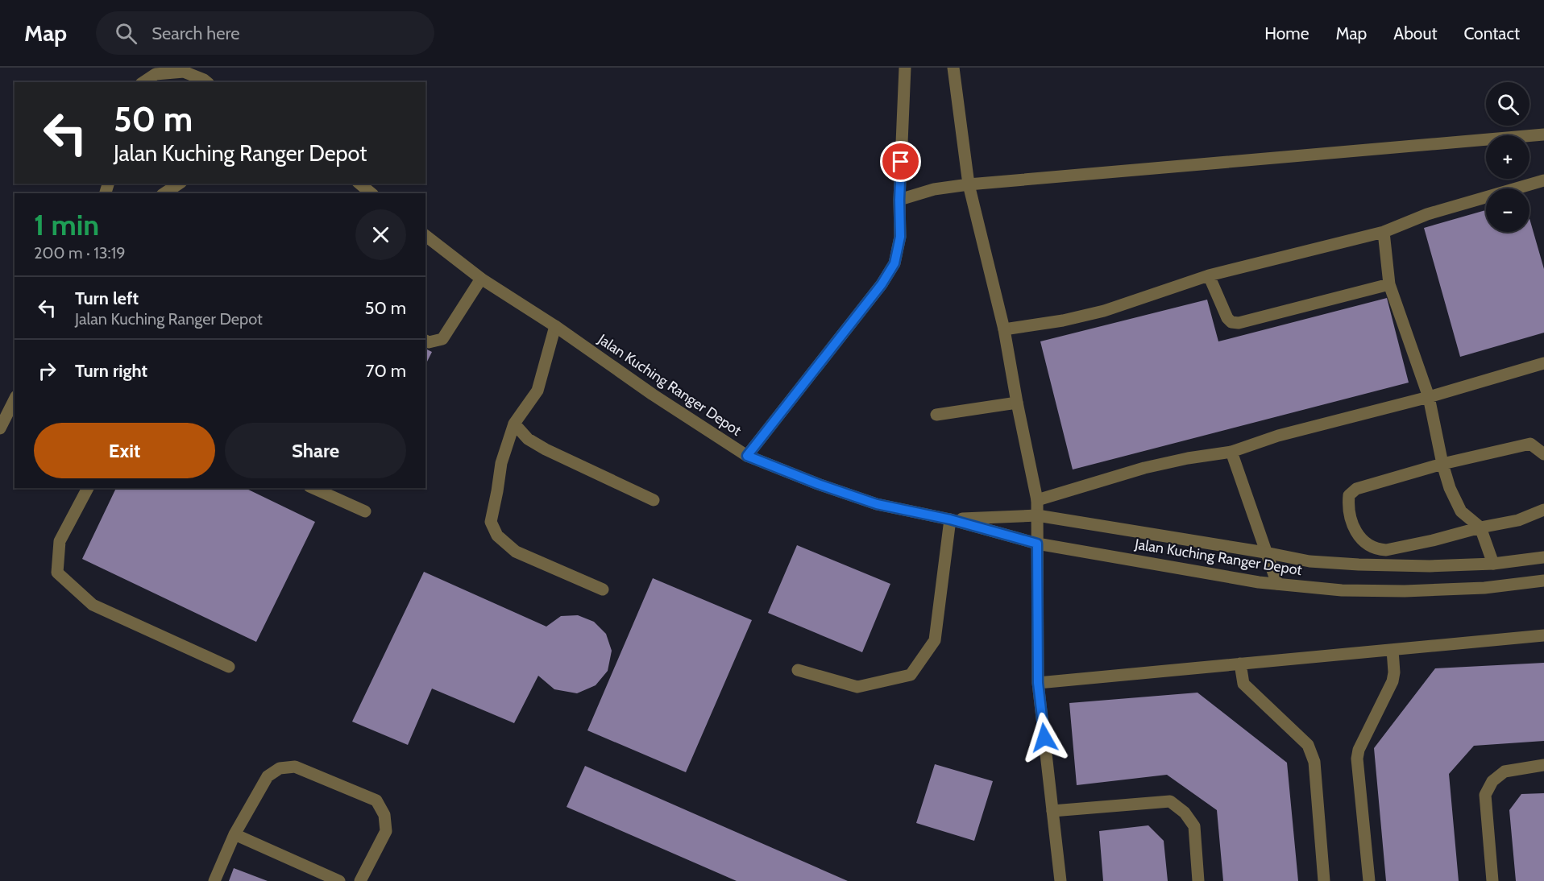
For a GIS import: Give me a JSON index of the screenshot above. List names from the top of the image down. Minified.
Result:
{"streets":{"street":["Jalan Kuching Ranger Depot"]},"page":{"header":"Map","search":"Search here","nav":["Home","Map","About","Contact"],"map_buttons":["+","−"],"turn":["50 m","Jalan Kuching Ranger Depot"],"heading":["1 min","200 m · 13:19"],"list":[{"name":"Turn left","note":"Jalan Kuching Ranger Depot","value":"50 m"},{"name":"Turn right","value":"70 m"}],"buttons":["Exit","Share"]}}
